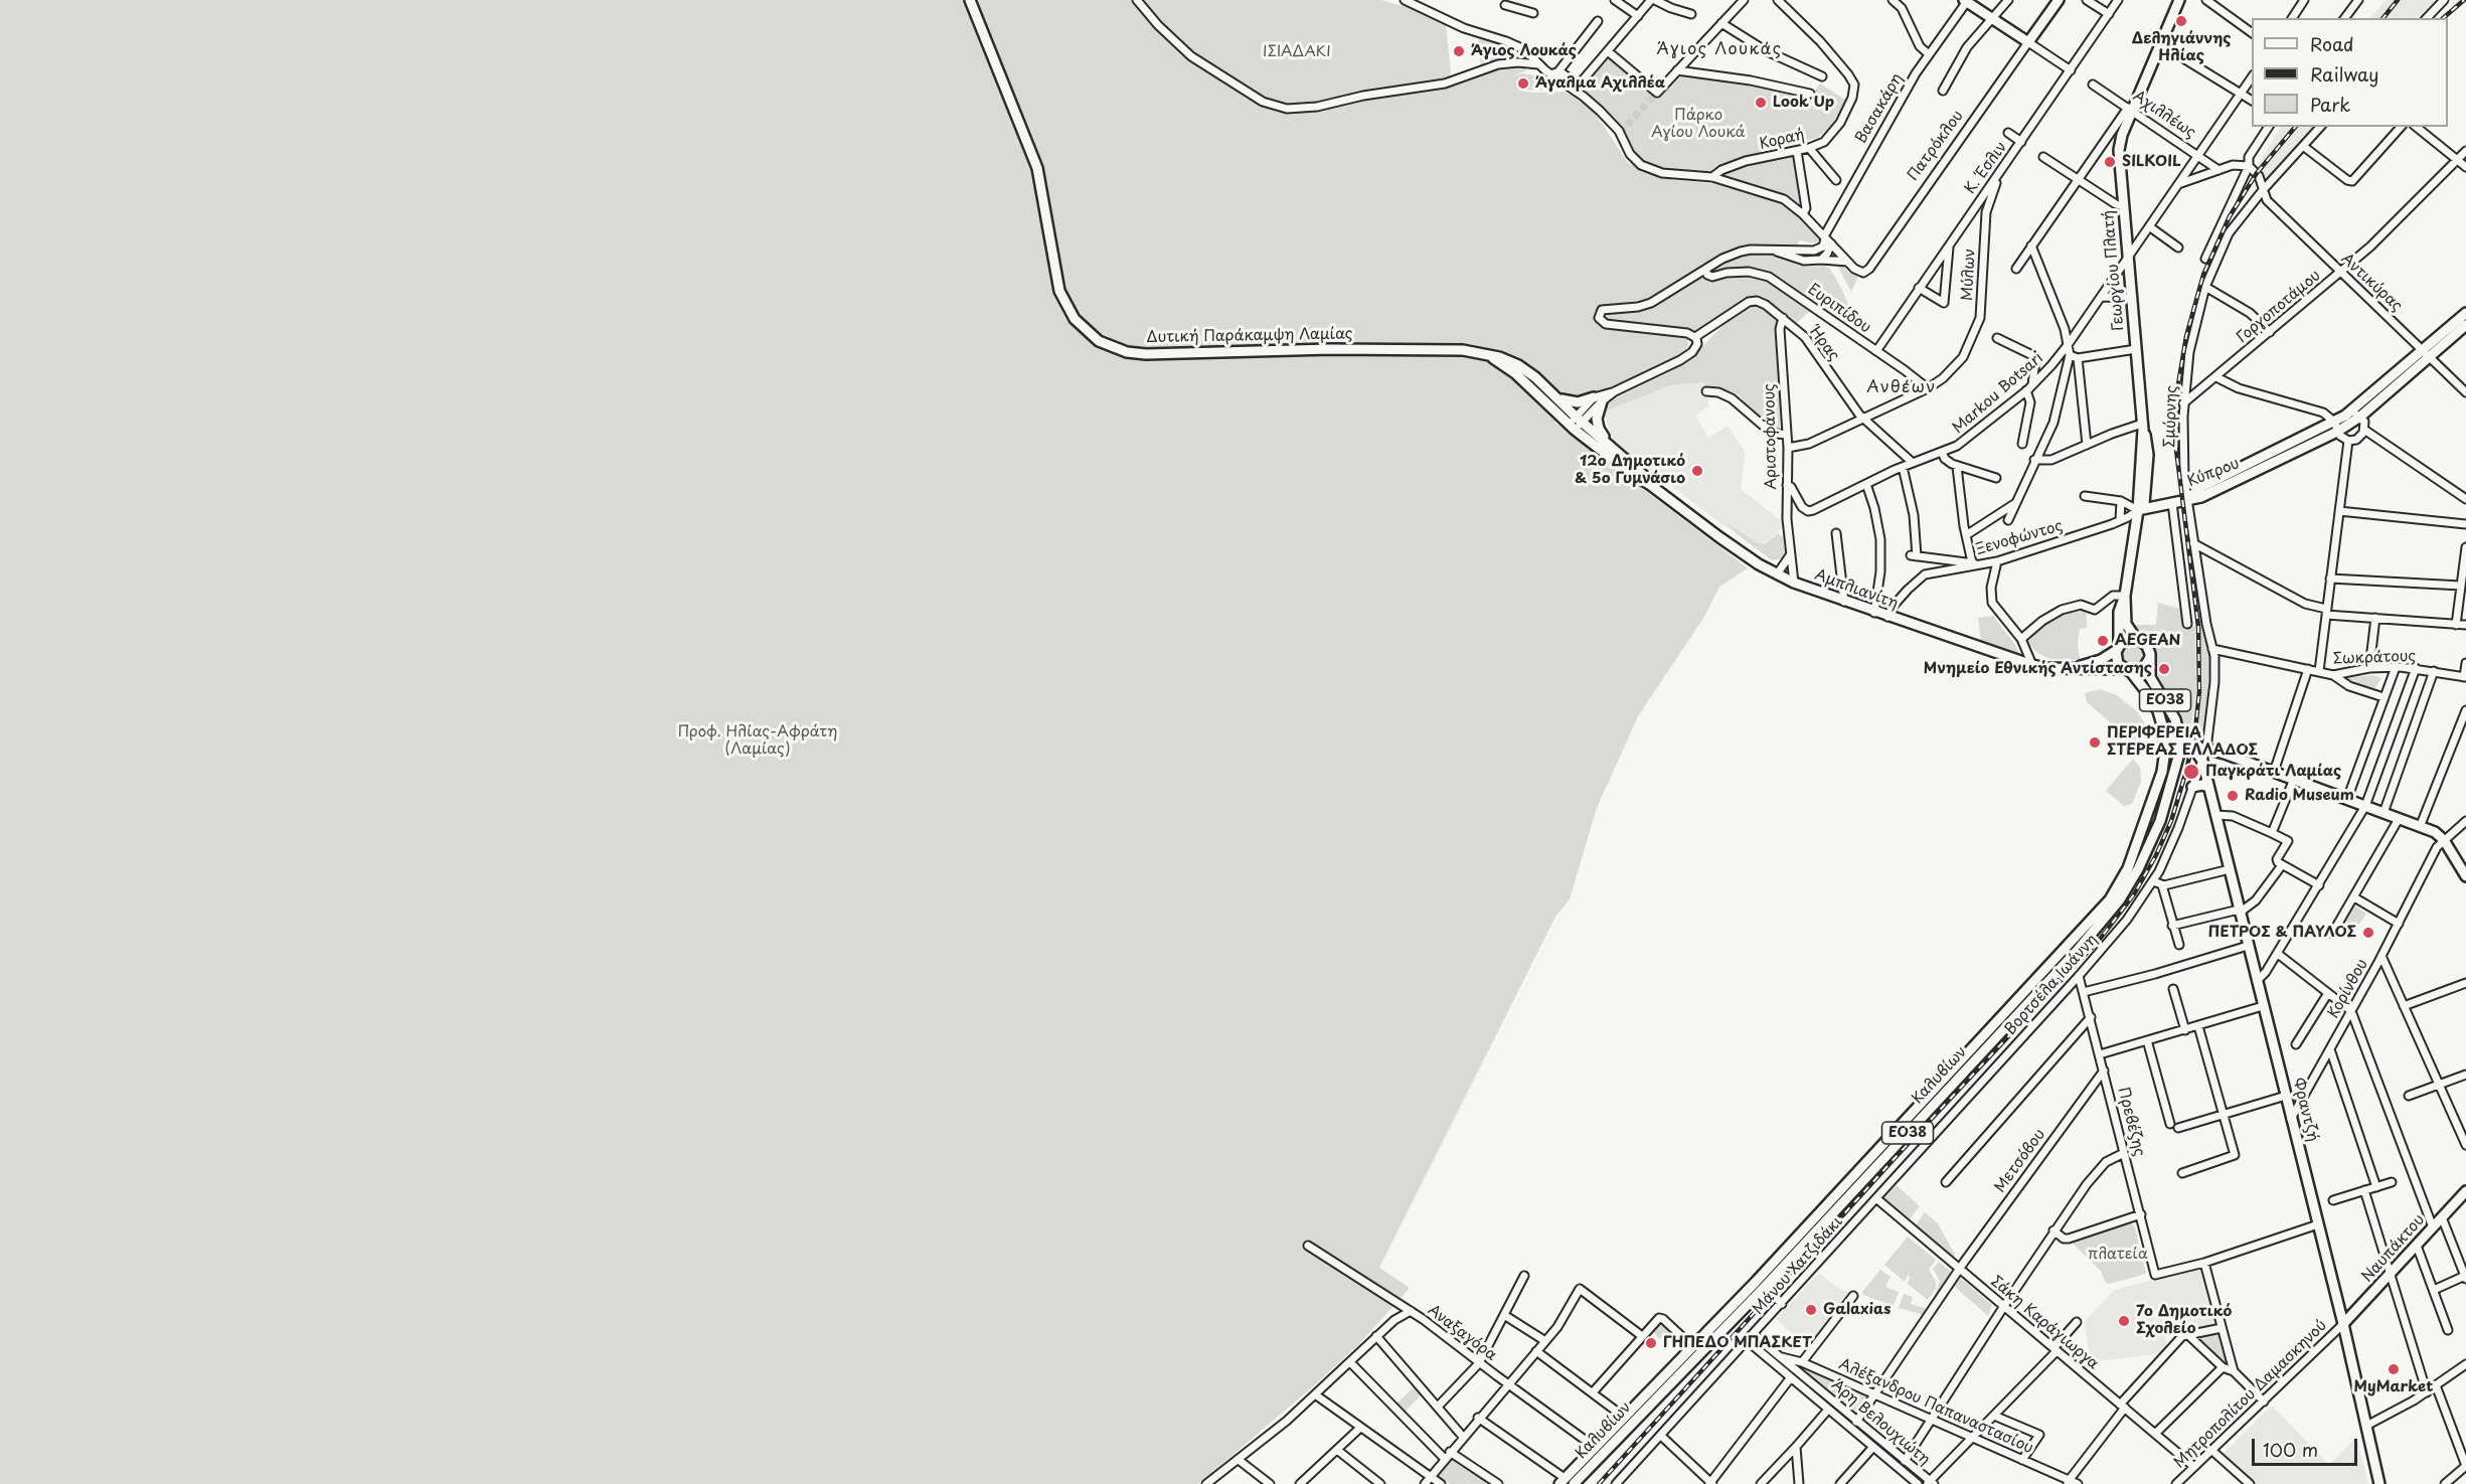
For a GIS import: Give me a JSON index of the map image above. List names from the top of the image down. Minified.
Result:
{"streets":{"main road":["Πατρόκλου","Γεωργίου Πλατή","Δυτική Παράκαμψη Λαμίας","Κύπρου","Αμπλιανίτη","ΕΟ38","Καλυβίων","Φραντζή","Ναυπάκτου"],"street":["Βασακάρη","Αχιλλέως","Κοραή","K. Έσλιν","Μύλων","Αντικύρας","Γοργοποτάμου","Ευριπίδου","Ήρας","Markou Botsari","Σμύρνης","Αριστοφάνους","Ξενοφώντος","Σωκράτους","Βορτσέλα Ιωάννη","Κορίνθου","Πρεβέζης","Μετσόβου","Μάνου Χατζιδάκι","Σάκη Καράγιωργα","Αναξαγόρα","Μητροπολίτου Δαμασκηνού","Αλέξανδρου Παπαναστασίου","Άρη Βελουχιώτη"]},"crossings":[["Αχιλλέως","Γεωργίου Πλατή"],["Αχιλλέως","Markou Botsari"],["Αχιλλέως","ΕΟ38"],["K. Έσλιν","Μύλων"],["K. Έσλιν","Ευριπίδου"],["Γεωργίου Πλατή","Markou Botsari"],["Γεωργίου Πλατή","Κύπρου"],["Γεωργίου Πλατή","Ξενοφώντος"],["Γεωργίου Πλατή","Αμπλιανίτη"],["Γεωργίου Πλατή","ΕΟ38"],["Γεωργίου Πλατή","Καλυβίων"],["Μύλων","Ευριπίδου"],["Μύλων","Ήρας"],["Μύλων","Αριστοφάνους"],["Αντικύρας","Γοργοποτάμου"],["Αντικύρας","Σμύρνης"],["Αντικύρας","Κύπρου"],["Γοργοποτάμου","Σμύρνης"],["Δυτική Παράκαμψη Λαμίας","Αμπλιανίτη"],["Ήρας","Markou Botsari"],["Ήρας","Αριστοφάνους"],["Markou Botsari","Αριστοφάνους"],["Σμύρνης","Κύπρου"],["Σμύρνης","Σωκράτους"],["Σμύρνης","Βορτσέλα Ιωάννη"],["Σμύρνης","Φραντζή"],["Αριστοφάνους","Αμπλιανίτη"],["Κύπρου","Ξενοφώντος"],["Ξενοφώντος","Αμπλιανίτη"],["Αμπλιανίτη","ΕΟ38"],["Αμπλιανίτη","Καλυβίων"],["ΕΟ38","Καλυβίων"],["Βορτσέλα Ιωάννη","Φραντζή"],["Βορτσέλα Ιωάννη","Πρεβέζης"],["Βορτσέλα Ιωάννη","Μάνου Χατζιδάκι"],["Βορτσέλα Ιωάννη","Σάκη Καράγιωργα"],["Κορίνθου","Φραντζή"],["Καλυβίων","Αναξαγόρα"],["Φραντζή","Ναυπάκτου"],["Φραντζή","Μητροπολίτου Δαμασκηνού"],["Πρεβέζης","Μετσόβου"],["Μετσόβου","Σάκη Καράγιωργα"],["Μετσόβου","Αλέξανδρου Παπαναστασίου"],["Μετσόβου","Άρη Βελουχιώτη"],["Ναυπάκτου","Μητροπολίτου Δαμασκηνού"],["Μάνου Χατζιδάκι","Σάκη Καράγιωργα"],["Μάνου Χατζιδάκι","Άρη Βελουχιώτη"],["Σάκη Καράγιωργα","Μητροπολίτου Δαμασκηνού"],["Αλέξανδρου Παπαναστασίου","Άρη Βελουχιώτη"]],"districts":["Άγιος Λουκάς","Ανθέων"],"parks":["ΙΣΙΑΔΑΚΙ","Πάρκο Αγίου Λουκά","Προφ. Ηλίας-Αφράτη (Λαμίας)","πλατεία"],"places":["Δεληγιάννης Ηλίας","Άγιος Λουκάς","Άγαλμα Αχιλλέα","Look Up","SILKOIL","12ο Δημοτικό & 5ο Γυμνάσιο","AEGEAN","Μνημείο Εθνικής Αντίστασης","ΠΕΡΙΦΕΡΕΙΑ ΣΤΕΡΕΑΣ ΕΛΛΑΔΟΣ","Παγκράτι Λαμίας","Radio Museum","ΠΕΤΡΟΣ & ΠΑΥΛΟΣ","Galaxias","7ο Δημοτικό Σχολείο","ΓΗΠΕΔΟ ΜΠΑΣΚΕΤ","MyMarket"],"legend":["Road","Railway","Park"],"scale_bar":"100 m"}
